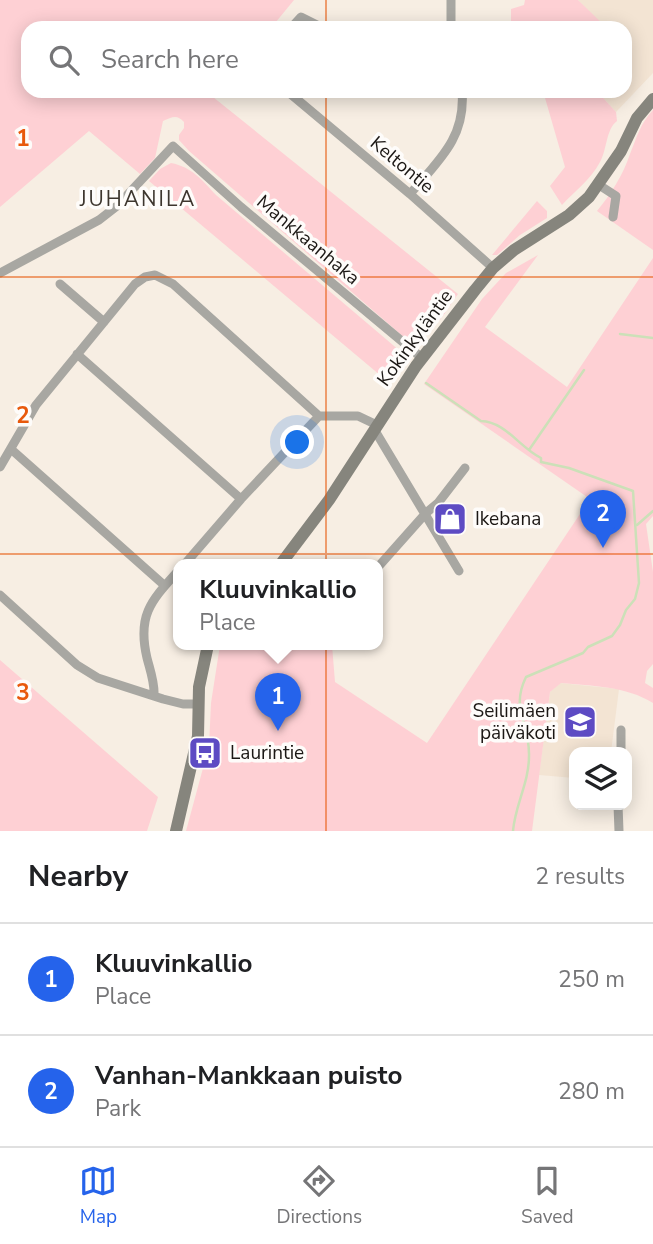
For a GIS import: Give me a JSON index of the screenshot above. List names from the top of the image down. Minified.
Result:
{"streets":{"main road":["Kokinkyläntie"],"street":["Keltontie","Mankkaanhaka"]},"crossings":[["Keltontie","Kokinkyläntie"],["Mankkaanhaka","Kokinkyläntie"]],"districts":["JUHANILA"],"places":{"shop":["Ikebana"],"school or university":["Seilimäen päiväkoti"],"bus stop":["Laurintie"]},"page":{"search":"Search here","pins":["2","1"],"popup":["Kluuvinkallio","Place"],"heading":["Nearby","2 results"],"list":[{"mark":"1","name":"Kluuvinkallio","note":"Place","value":"250 m"},{"mark":"2","name":"Vanhan-Mankkaan puisto","note":"Park","value":"280 m"}],"nav":["Map","Directions","Saved"]},"grid":{"rows":["1","2","3"]}}
